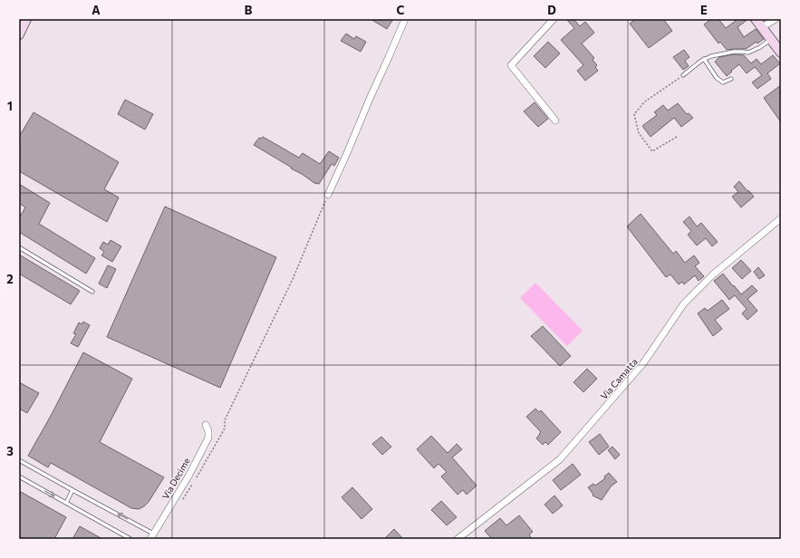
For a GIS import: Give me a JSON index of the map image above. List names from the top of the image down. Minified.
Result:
{"streets":{"street":["Via Camatta","Via Decime"]},"grid":{"columns":["A","B","C","D","E"],"rows":["1","2","3"]}}
